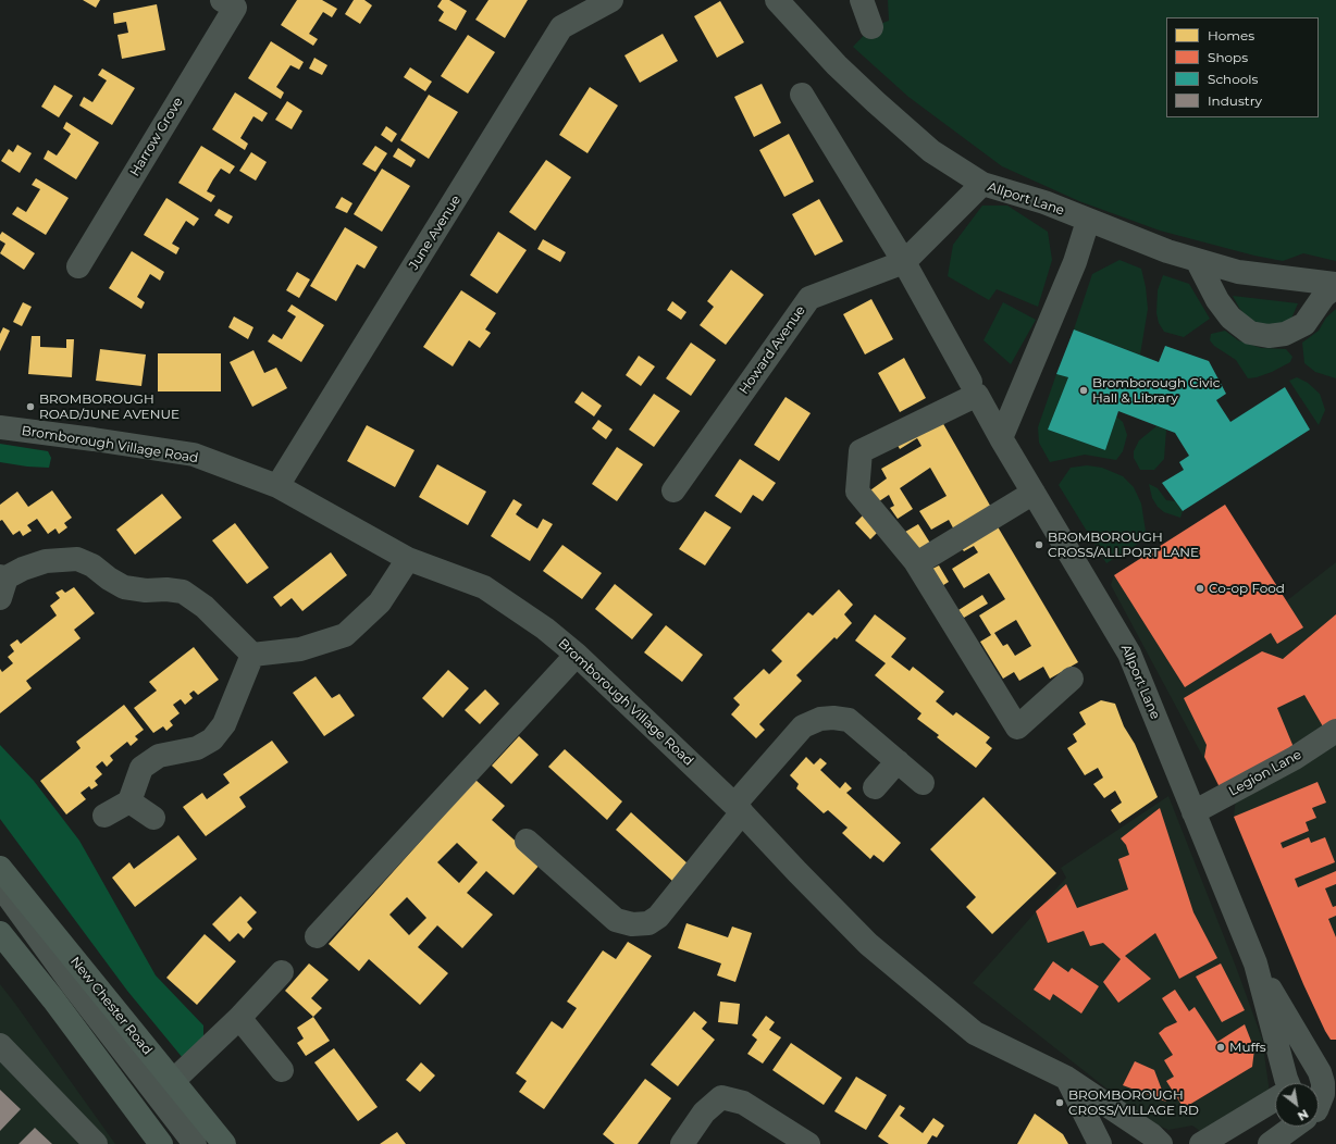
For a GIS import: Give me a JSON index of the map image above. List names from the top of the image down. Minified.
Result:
{"streets":{"highway":["New Chester Road"],"street":["Harrow Grove","Allport Lane","June Avenue","Howard Avenue","Bromborough Village Road","Legion Lane"]},"crossings":[["Allport Lane","Howard Avenue"],["Allport Lane","Legion Lane"],["June Avenue","Bromborough Village Road"]],"places":["Bromborough Civic Hall & Library","BROMBOROUGH ROAD/JUNE AVENUE","BROMBOROUGH CROSS/ALLPORT LANE","Co-op Food","Muffs","BROMBOROUGH CROSS/VILLAGE RD"],"legend":["Homes","Shops","Schools","Industry"],"north":"bottom right"}
